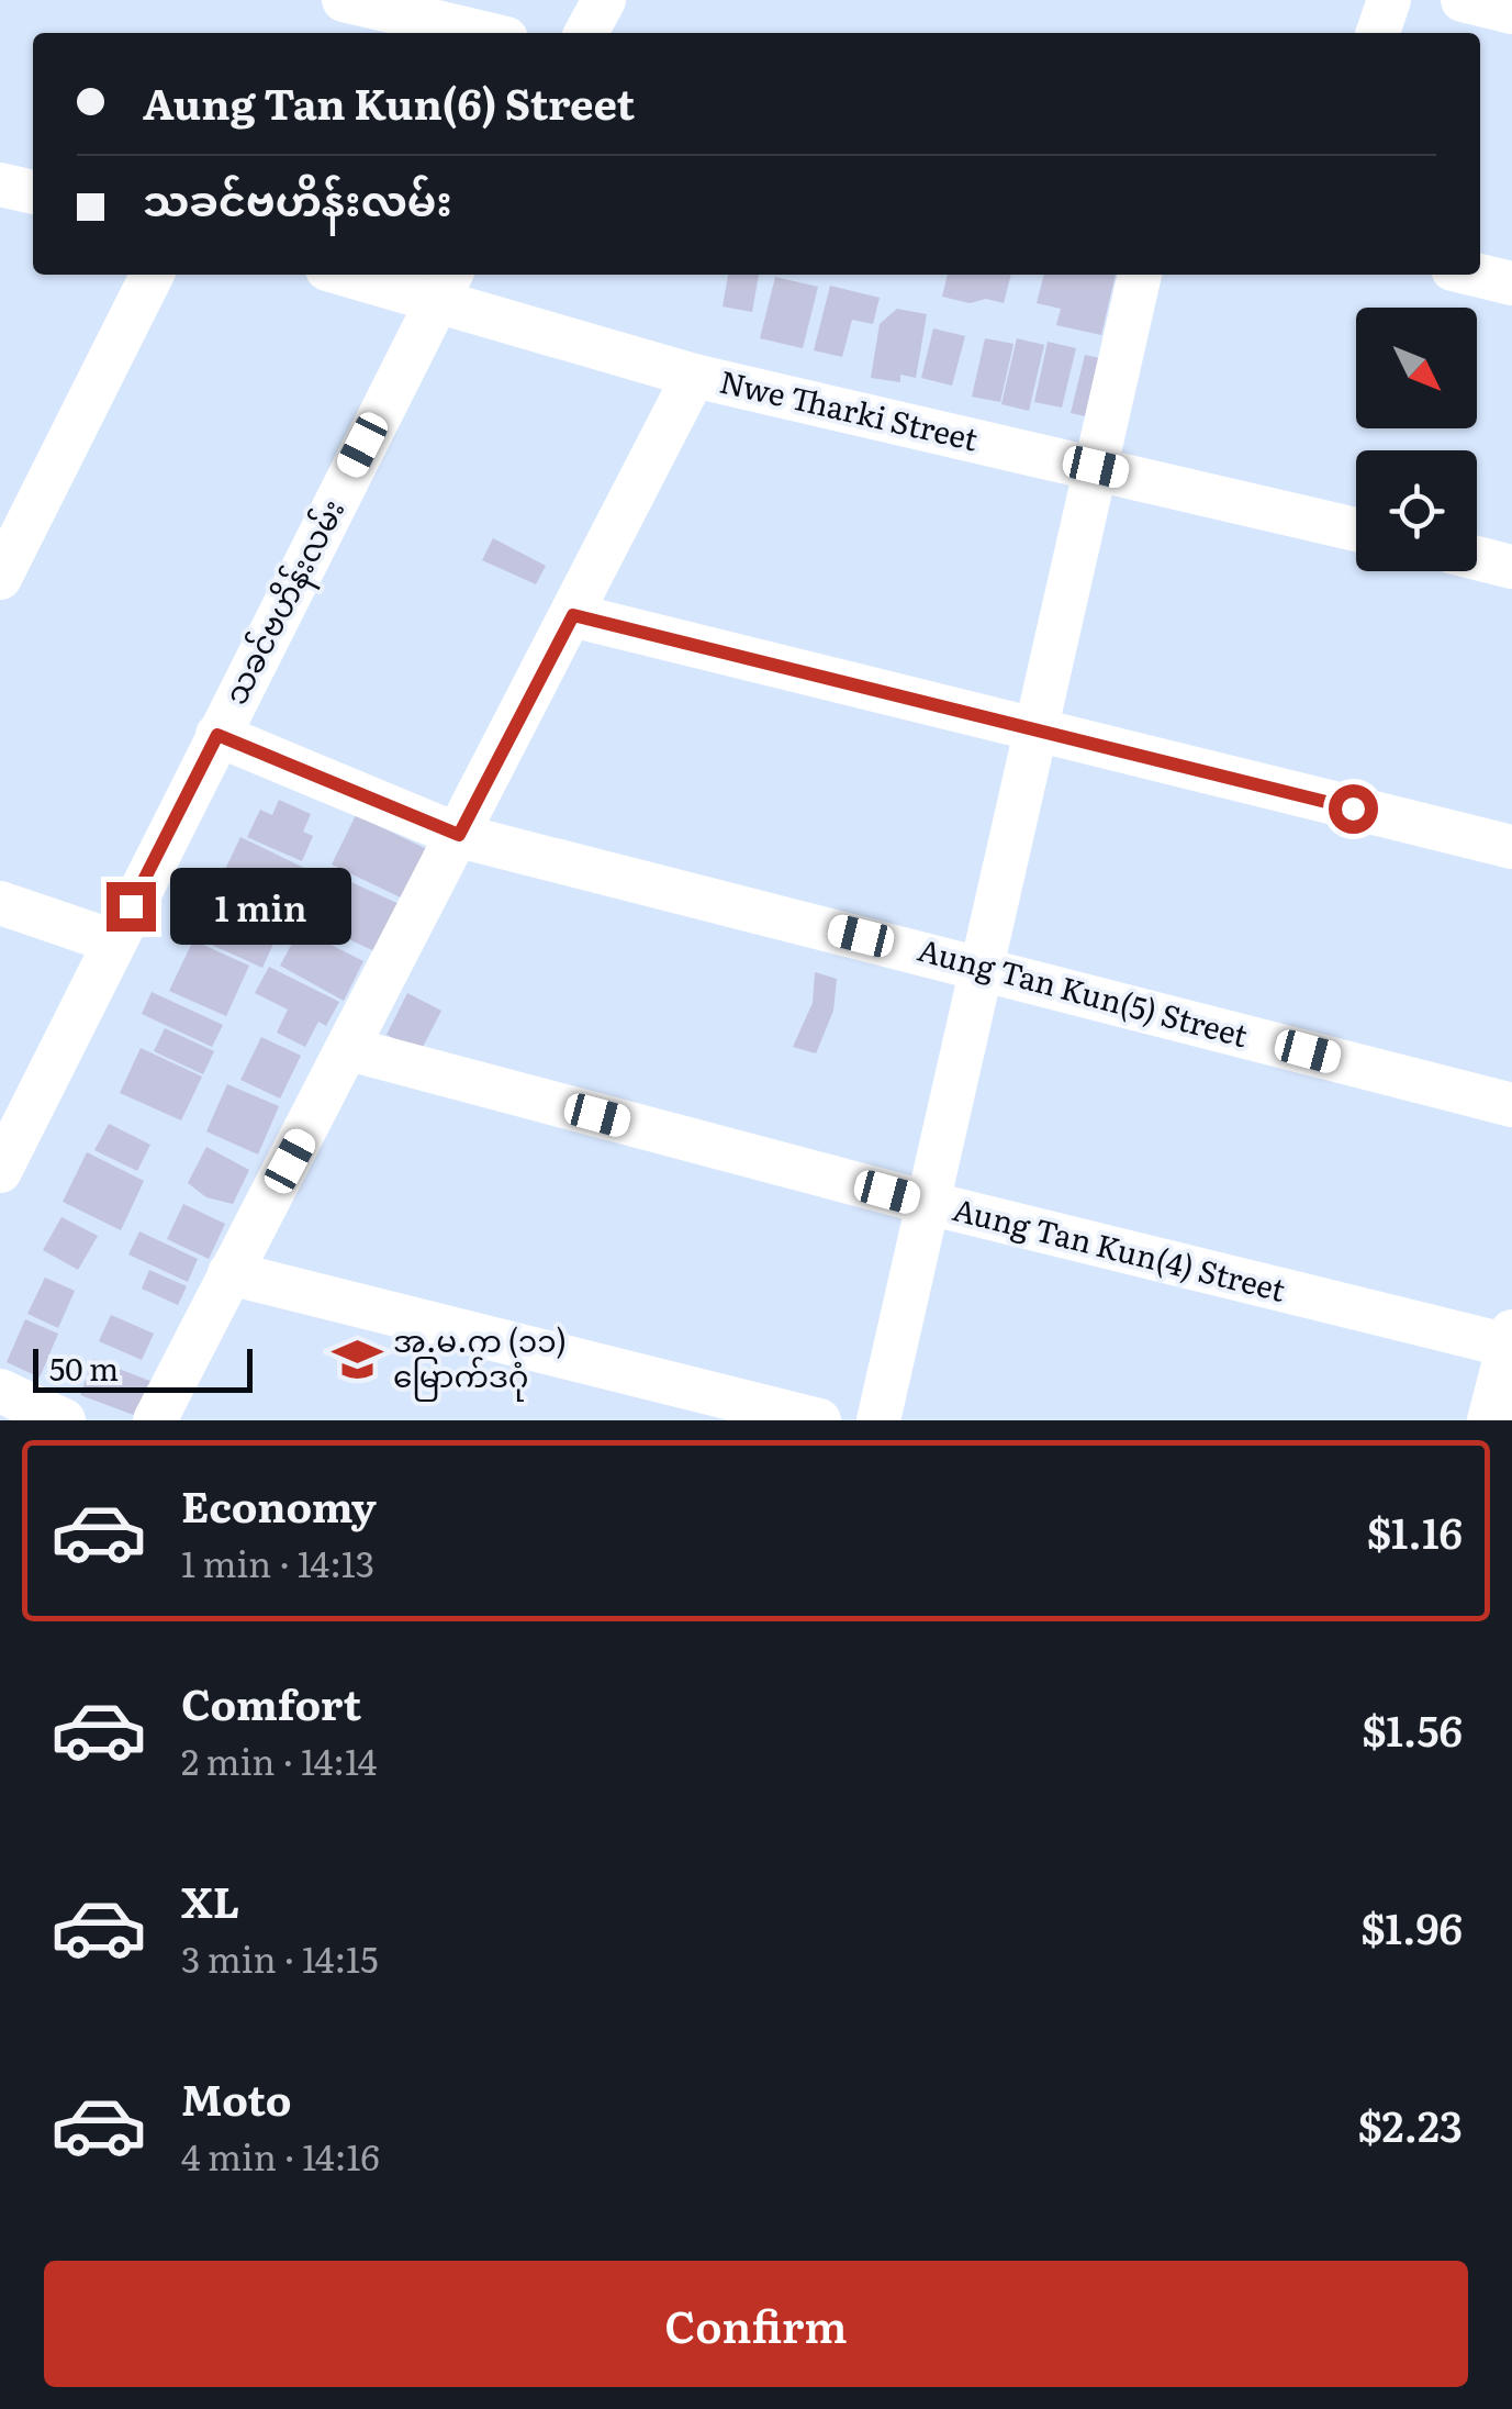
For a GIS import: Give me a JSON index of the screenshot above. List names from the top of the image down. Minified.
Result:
{"streets":{"street":["Nwe Tharki Street","သခင်ဗဟိန်းလမ်း","Aung Tan Kun(5) Street","Aung Tan Kun(4) Street"]},"crossings":[["Nwe Tharki Street","သခင်ဗဟိန်းလမ်း"],["သခင်ဗဟိန်းလမ်း","Aung Tan Kun(5) Street"]],"places":{"school or university":["အ.မ.က (၁၁) မြောက်ဒဂုံ"]},"scale_bar":"50 m","north":"bottom right","page":{"banner":["Aung Tan Kun(6) Street","သခင်ဗဟိန်းလမ်း"],"bubble":"1 min","scale":"50 m","list":[{"name":"Economy","note":"1 min · 14:13","value":"$1.16"},{"name":"Comfort","note":"2 min · 14:14","value":"$1.56"},{"name":"XL","note":"3 min · 14:15","value":"$1.96"},{"name":"Moto","note":"4 min · 14:16","value":"$2.23"}],"buttons":"Confirm"}}
